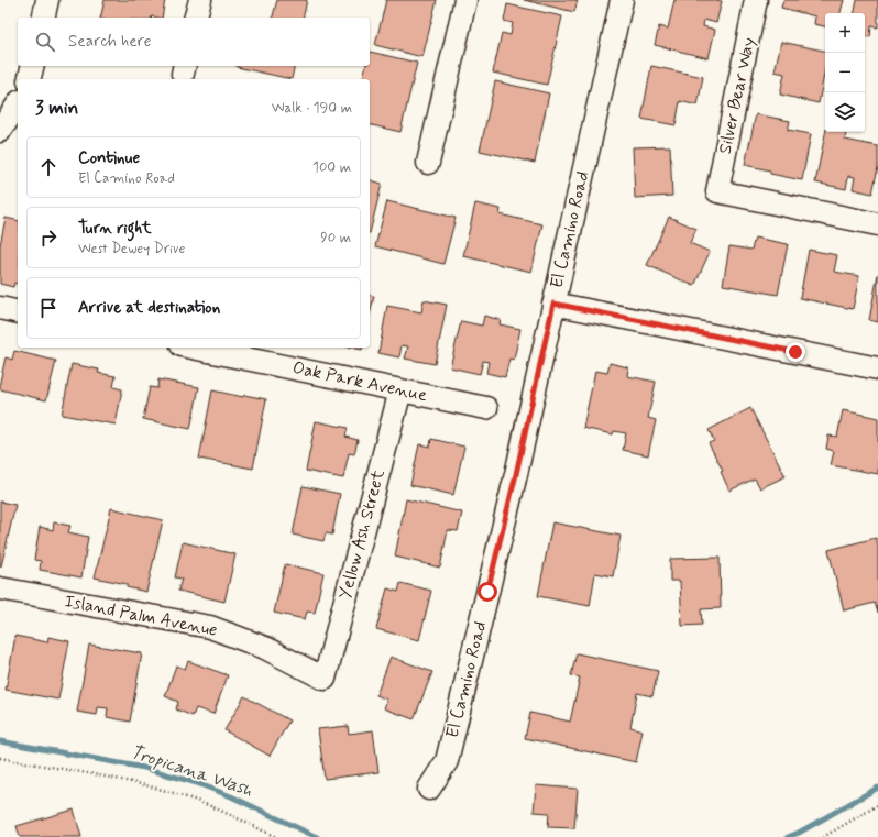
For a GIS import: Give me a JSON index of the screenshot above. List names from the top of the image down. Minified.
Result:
{"streets":{"street":["Silver Bear Way","El Camino Road","Oak Park Avenue","Yellow Ash Street","Island Palm Avenue"]},"crossings":[["Oak Park Avenue","Yellow Ash Street"],["Yellow Ash Street","Island Palm Avenue"]],"water":["Tropicana Wash"],"page":{"map_buttons":["+","−"],"search":"Search here","heading":["3 min","Walk · 190 m"],"list":[["Continue","El Camino Road","100 m"],["Turn right","West Dewey Drive","90 m"],"Arrive at destination"]}}
